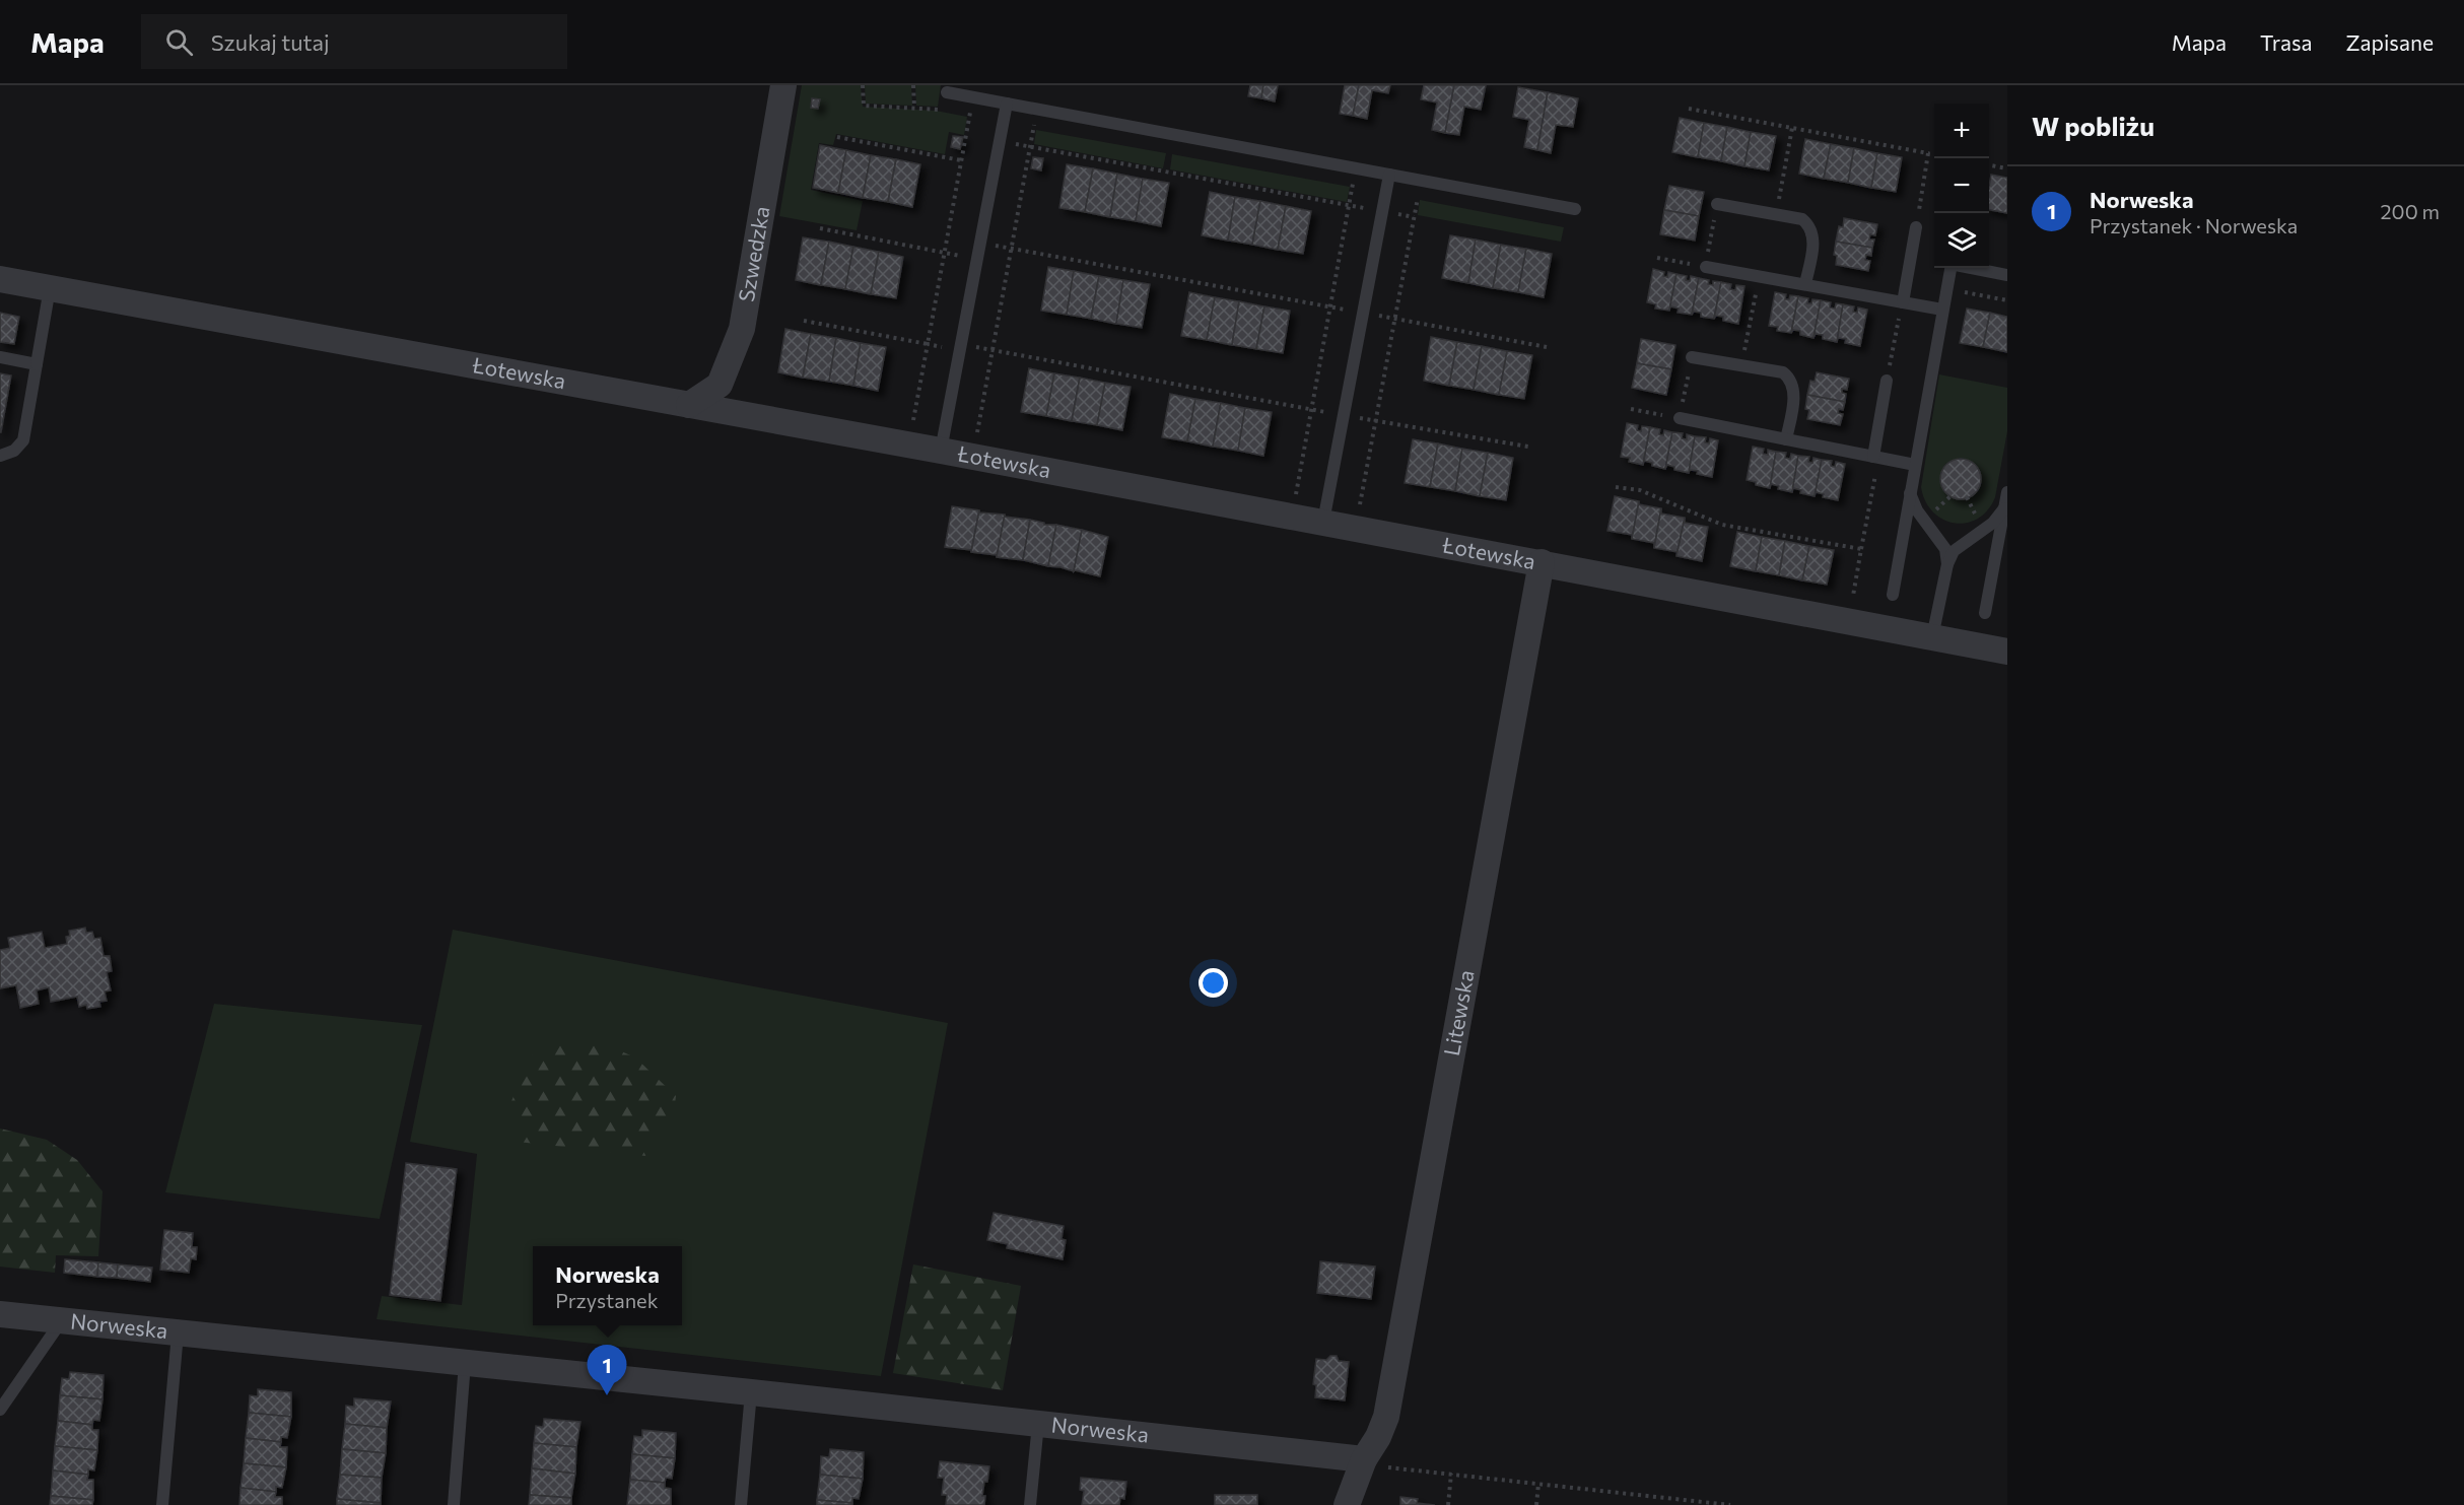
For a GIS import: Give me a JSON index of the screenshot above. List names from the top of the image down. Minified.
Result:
{"streets":{"street":["Szwedzka","Łotewska","Litewska","Norweska"]},"crossings":[["Szwedzka","Łotewska"],["Łotewska","Litewska"],["Litewska","Norweska"]],"page":{"header":"Mapa","search":"Szukaj tutaj","nav":["Mapa","Trasa","Zapisane"],"heading":"W pobliżu","map_buttons":["+","−"],"list":[{"mark":"1","name":"Norweska","note":"Przystanek · Norweska","value":"200 m"}],"popup":["Norweska","Przystanek"],"pins":"1"}}
